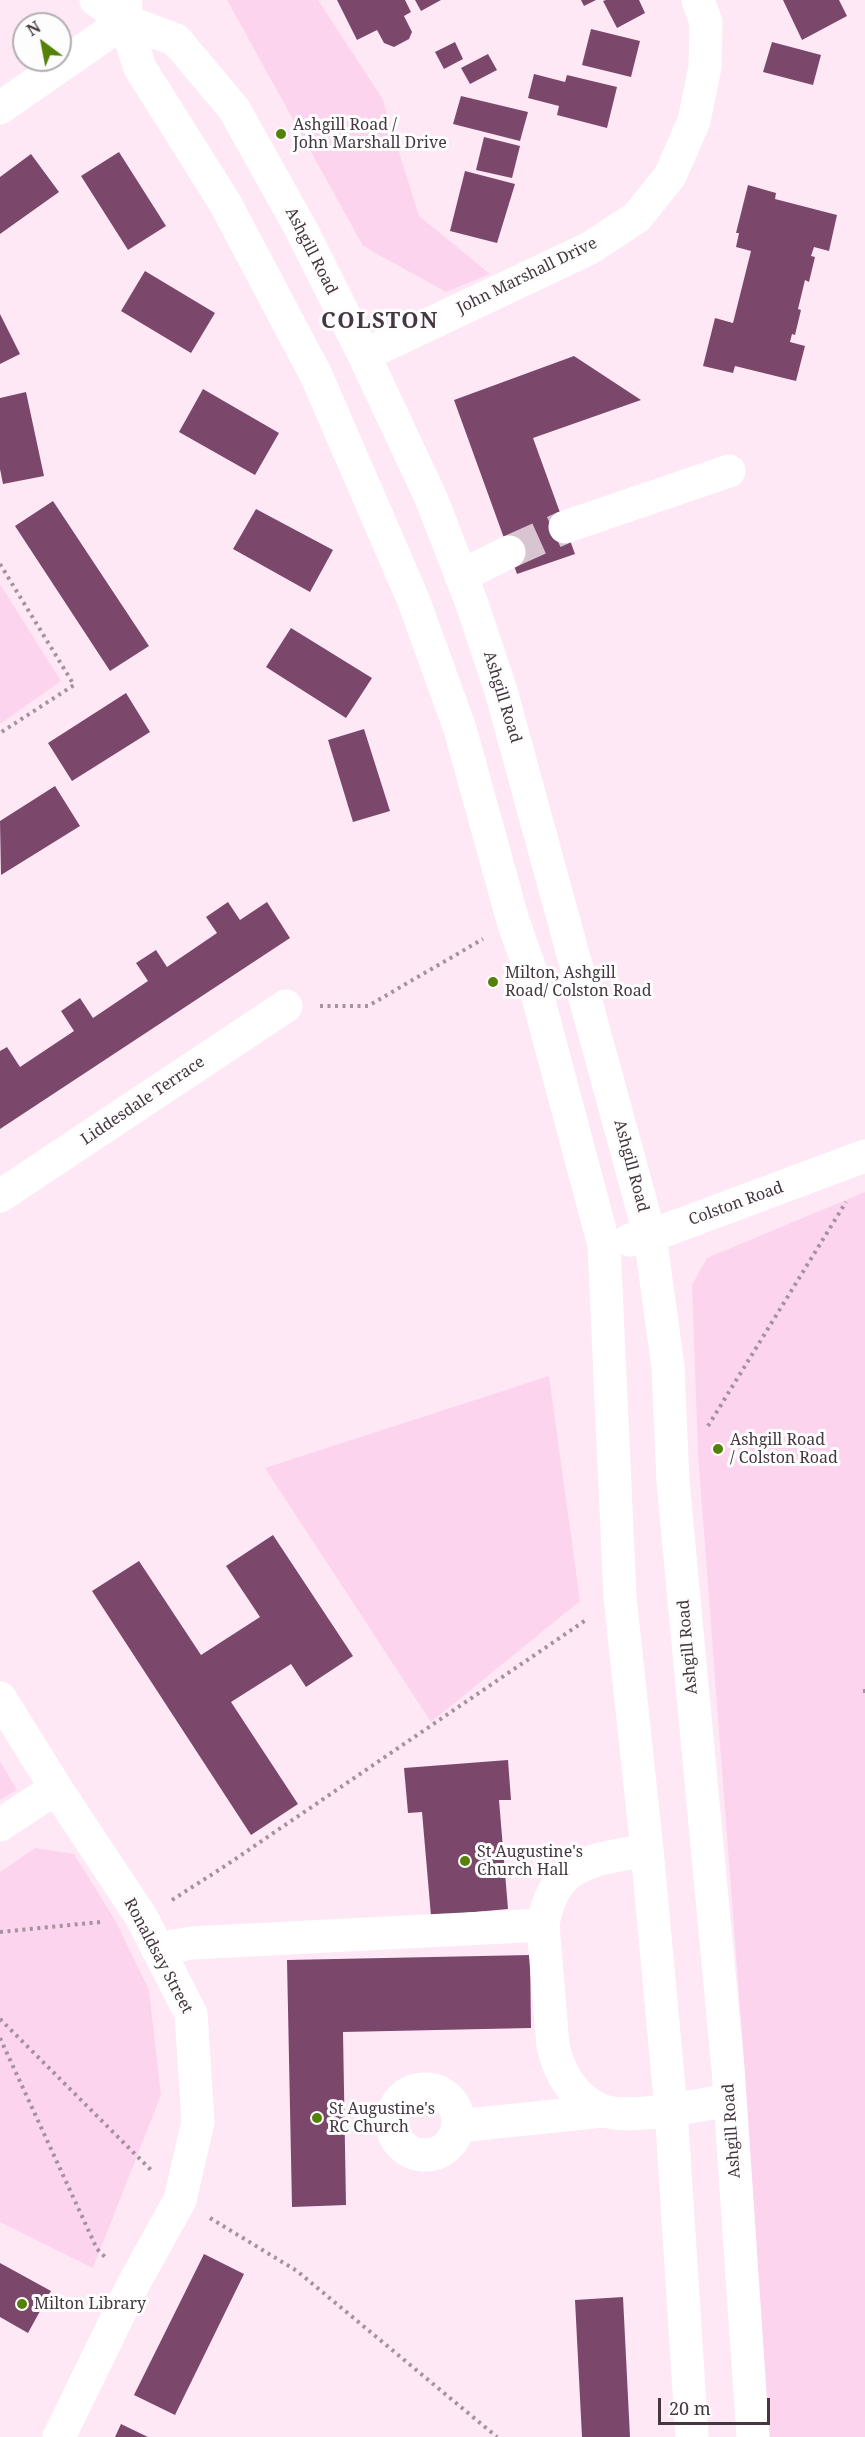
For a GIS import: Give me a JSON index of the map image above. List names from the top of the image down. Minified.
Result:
{"streets":{"street":["Ashgill Road","John Marshall Drive","Liddesdale Terrace","Colston Road","Ronaldsay Street"]},"crossings":[["Ashgill Road","John Marshall Drive"],["Ashgill Road","Colston Road"]],"districts":["COLSTON"],"places":["Ashgill Road / John Marshall Drive","Milton, Ashgill Road/ Colston Road","Ashgill Road / Colston Road","St Augustine's Church Hall","St Augustine's RC Church","Milton Library"],"scale_bar":"20 m","north":"top left"}
